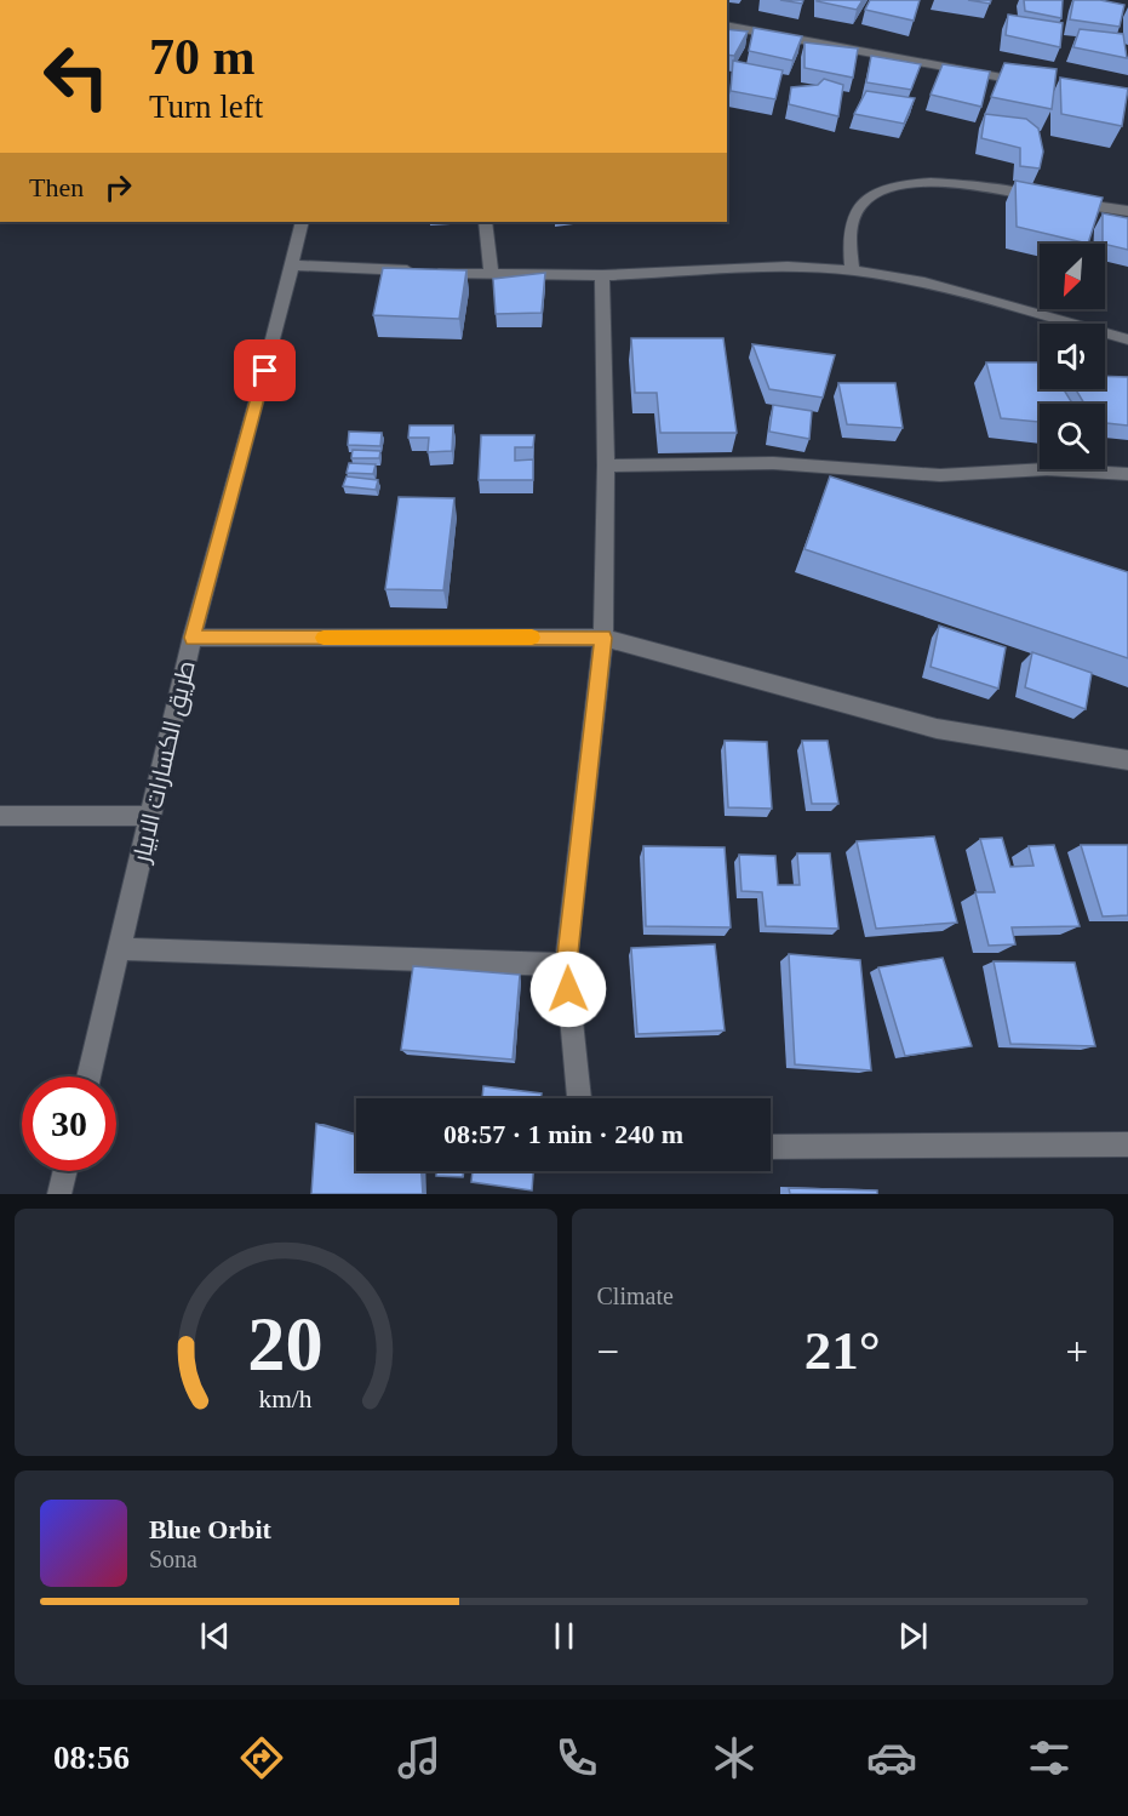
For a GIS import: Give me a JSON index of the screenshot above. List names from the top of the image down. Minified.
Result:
{"streets":{"street":["طريق الكسارات الابيار"]},"north":"bottom left","page":{"turn":["70 m","Turn left"],"then":"Then","limit":"30","trip":"08:57 · 1 min · 240 m","tile":"Climate","heat":["−","21°","+"],"song":["Blue Orbit","Sona"],"tabs":"08:56","gauge":["20","km/h"]}}
